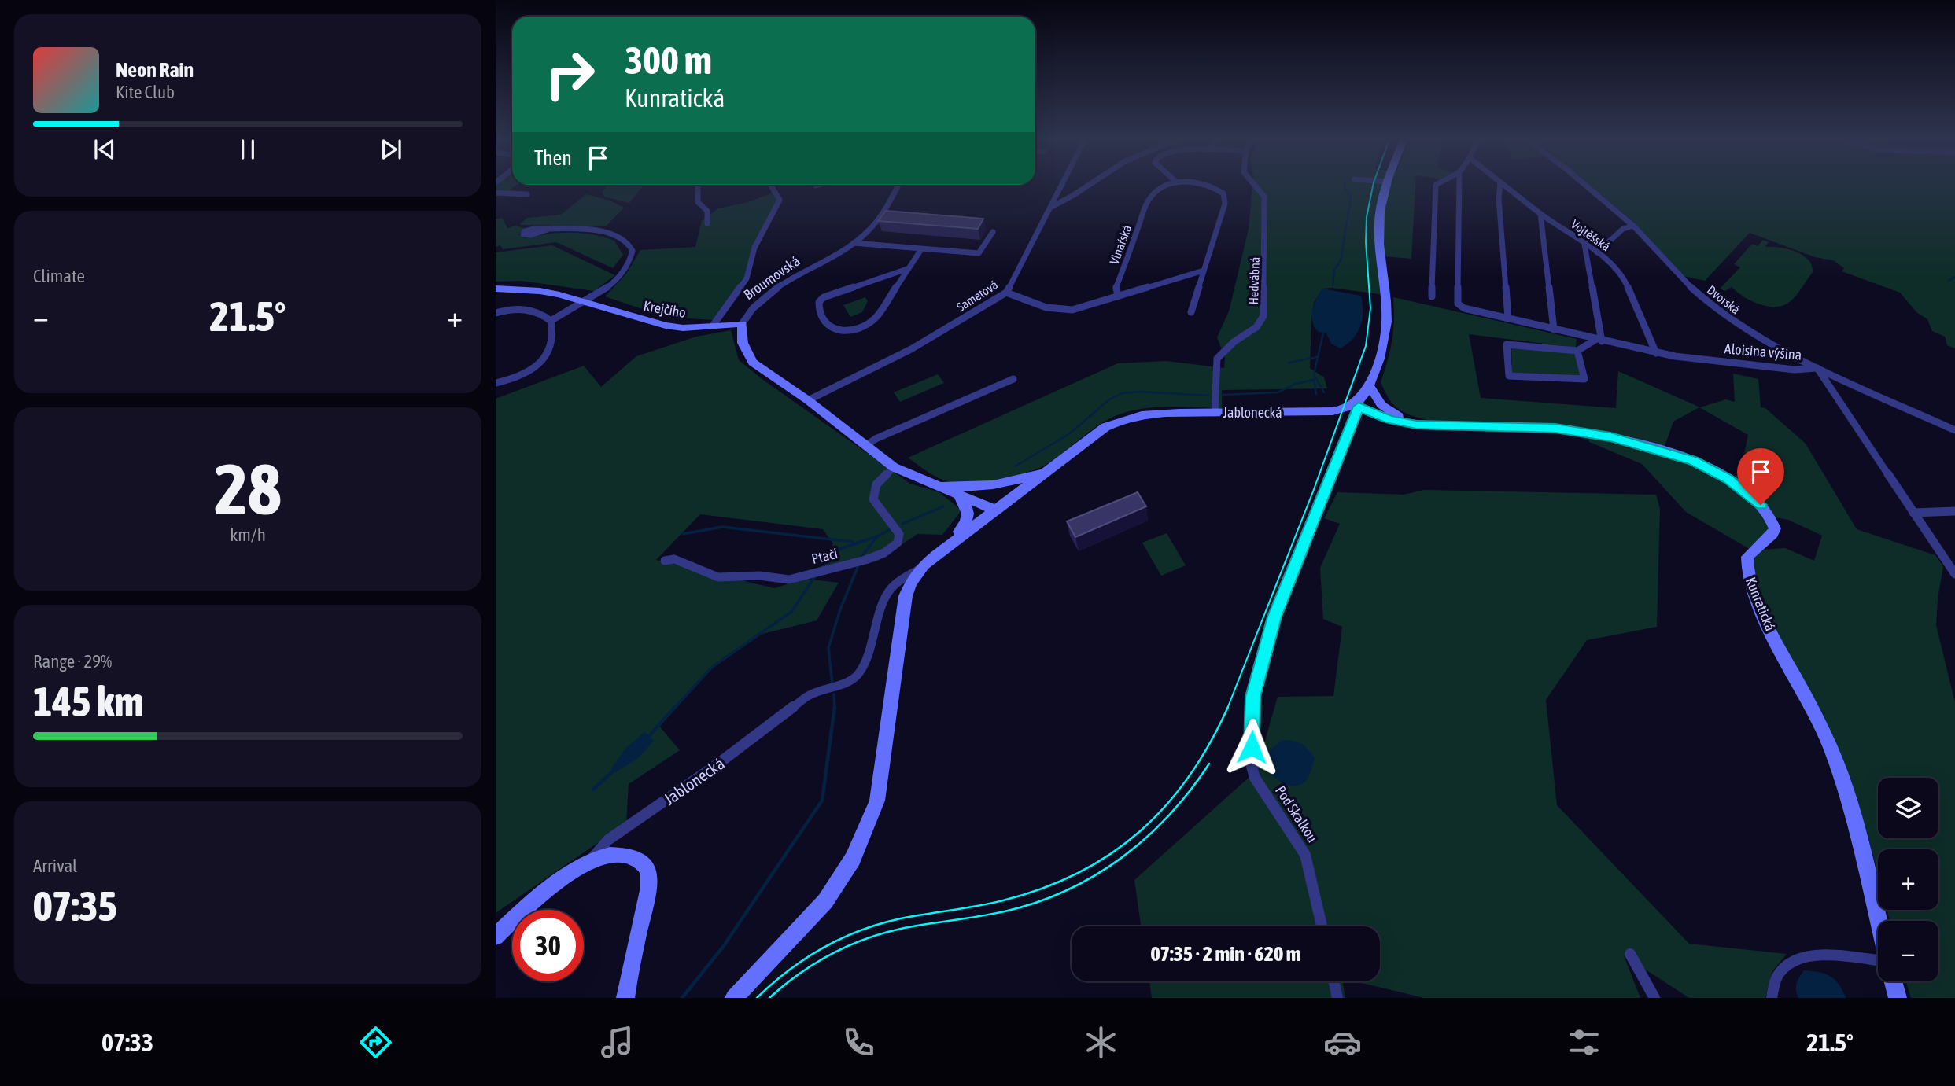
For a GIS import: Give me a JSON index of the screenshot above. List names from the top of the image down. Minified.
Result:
{"streets":{"main road":["Jablonecká"],"street":["Vojtěšská","Vlnařská","Broumovská","Hedvábná","Sametová","Dvorská","Krejčího","Aloisina výšina","Ptačí","Kunratická","Pod Skalkou"]},"crossings":[["Vojtěšská","Aloisina výšina"],["Broumovská","Krejčího"],["Hedvábná","Jablonecká"],["Dvorská","Aloisina výšina"],["Jablonecká","Kunratická"],["Jablonecká","Pod Skalkou"],["Kunratická","Pod Skalkou"]],"page":{"turn":["300 m","Kunratická"],"song":["Neon Rain","Kite Club"],"then":"Then","tile":["Climate",["28","km/h"],["Range · 29%","145 km"],["Arrival","07:35"]],"heat":["−","21.5°","+"],"map_buttons":["+","−"],"limit":"30","trip":"07:35 · 2 min · 620 m","tabs":["07:33","21.5°"]}}
